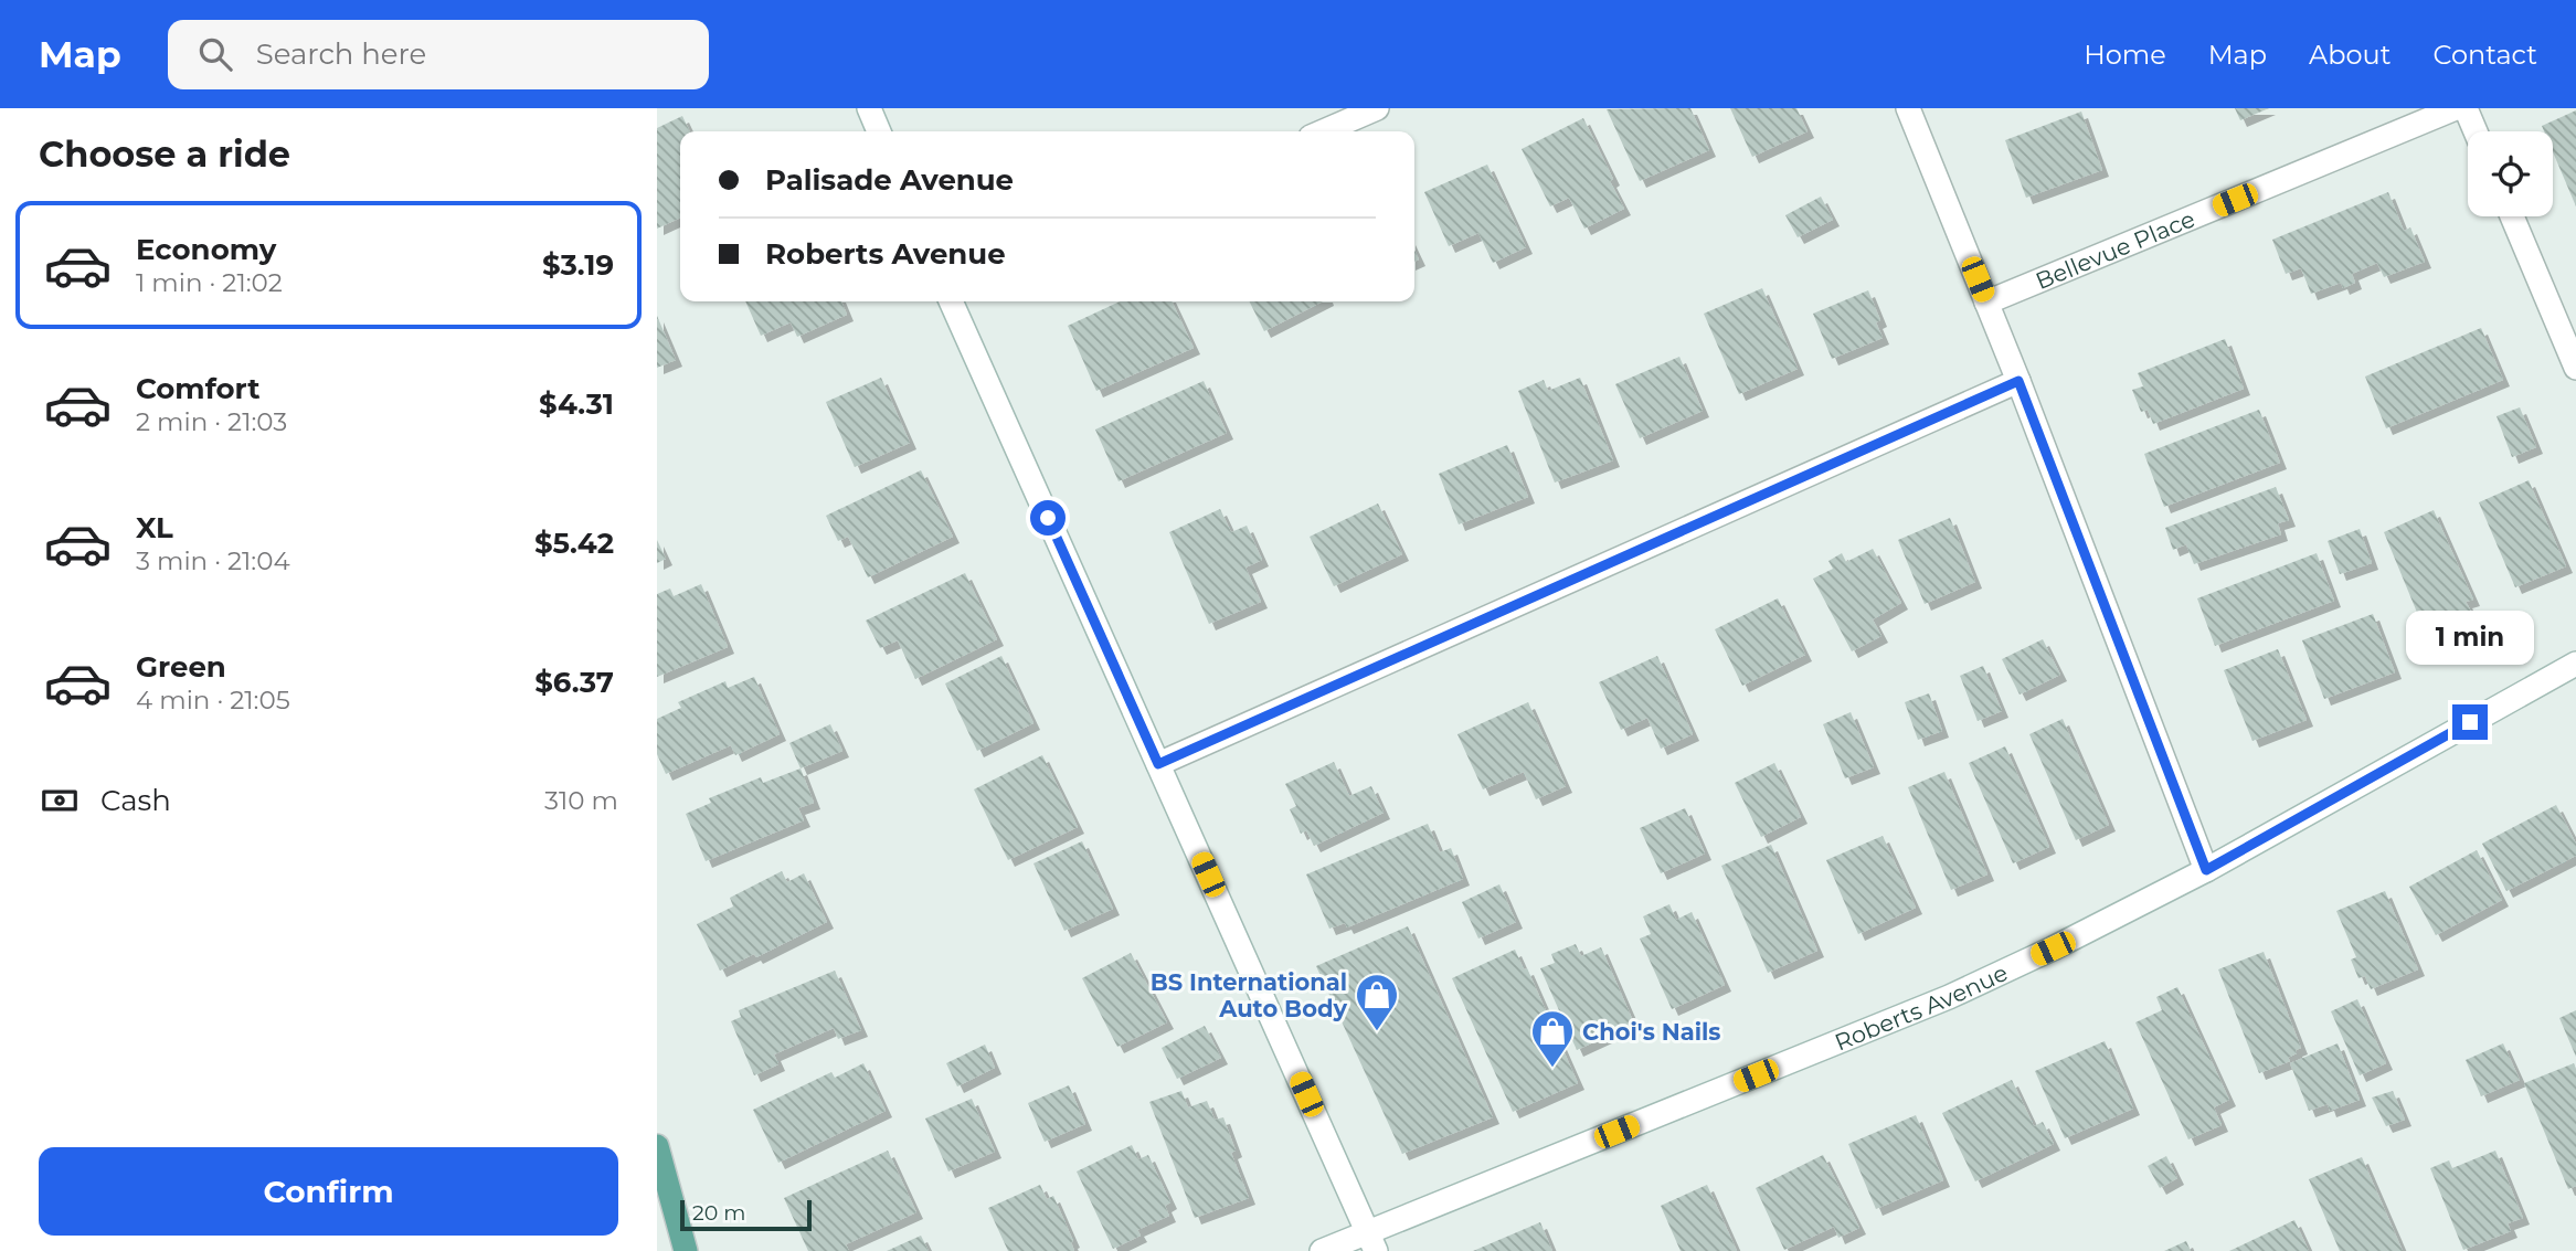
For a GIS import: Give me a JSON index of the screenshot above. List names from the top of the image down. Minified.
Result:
{"streets":{"street":["Bellevue Place","Roberts Avenue"]},"places":{"shop":["BS International Auto Body","Choi's Nails"]},"scale_bar":"20 m","page":{"header":"Map","search":"Search here","nav":["Home","Map","About","Contact"],"heading":"Choose a ride","banner":["Palisade Avenue","Roberts Avenue"],"list":[{"name":"Economy","note":"1 min · 21:02","value":"$3.19"},{"name":"Comfort","note":"2 min · 21:03","value":"$4.31"},{"name":"XL","note":"3 min · 21:04","value":"$5.42"},{"name":"Green","note":"4 min · 21:05","value":"$6.37"}],"bubble":"1 min","pay":["Cash","310 m"],"buttons":"Confirm","scale":"20 m"}}
